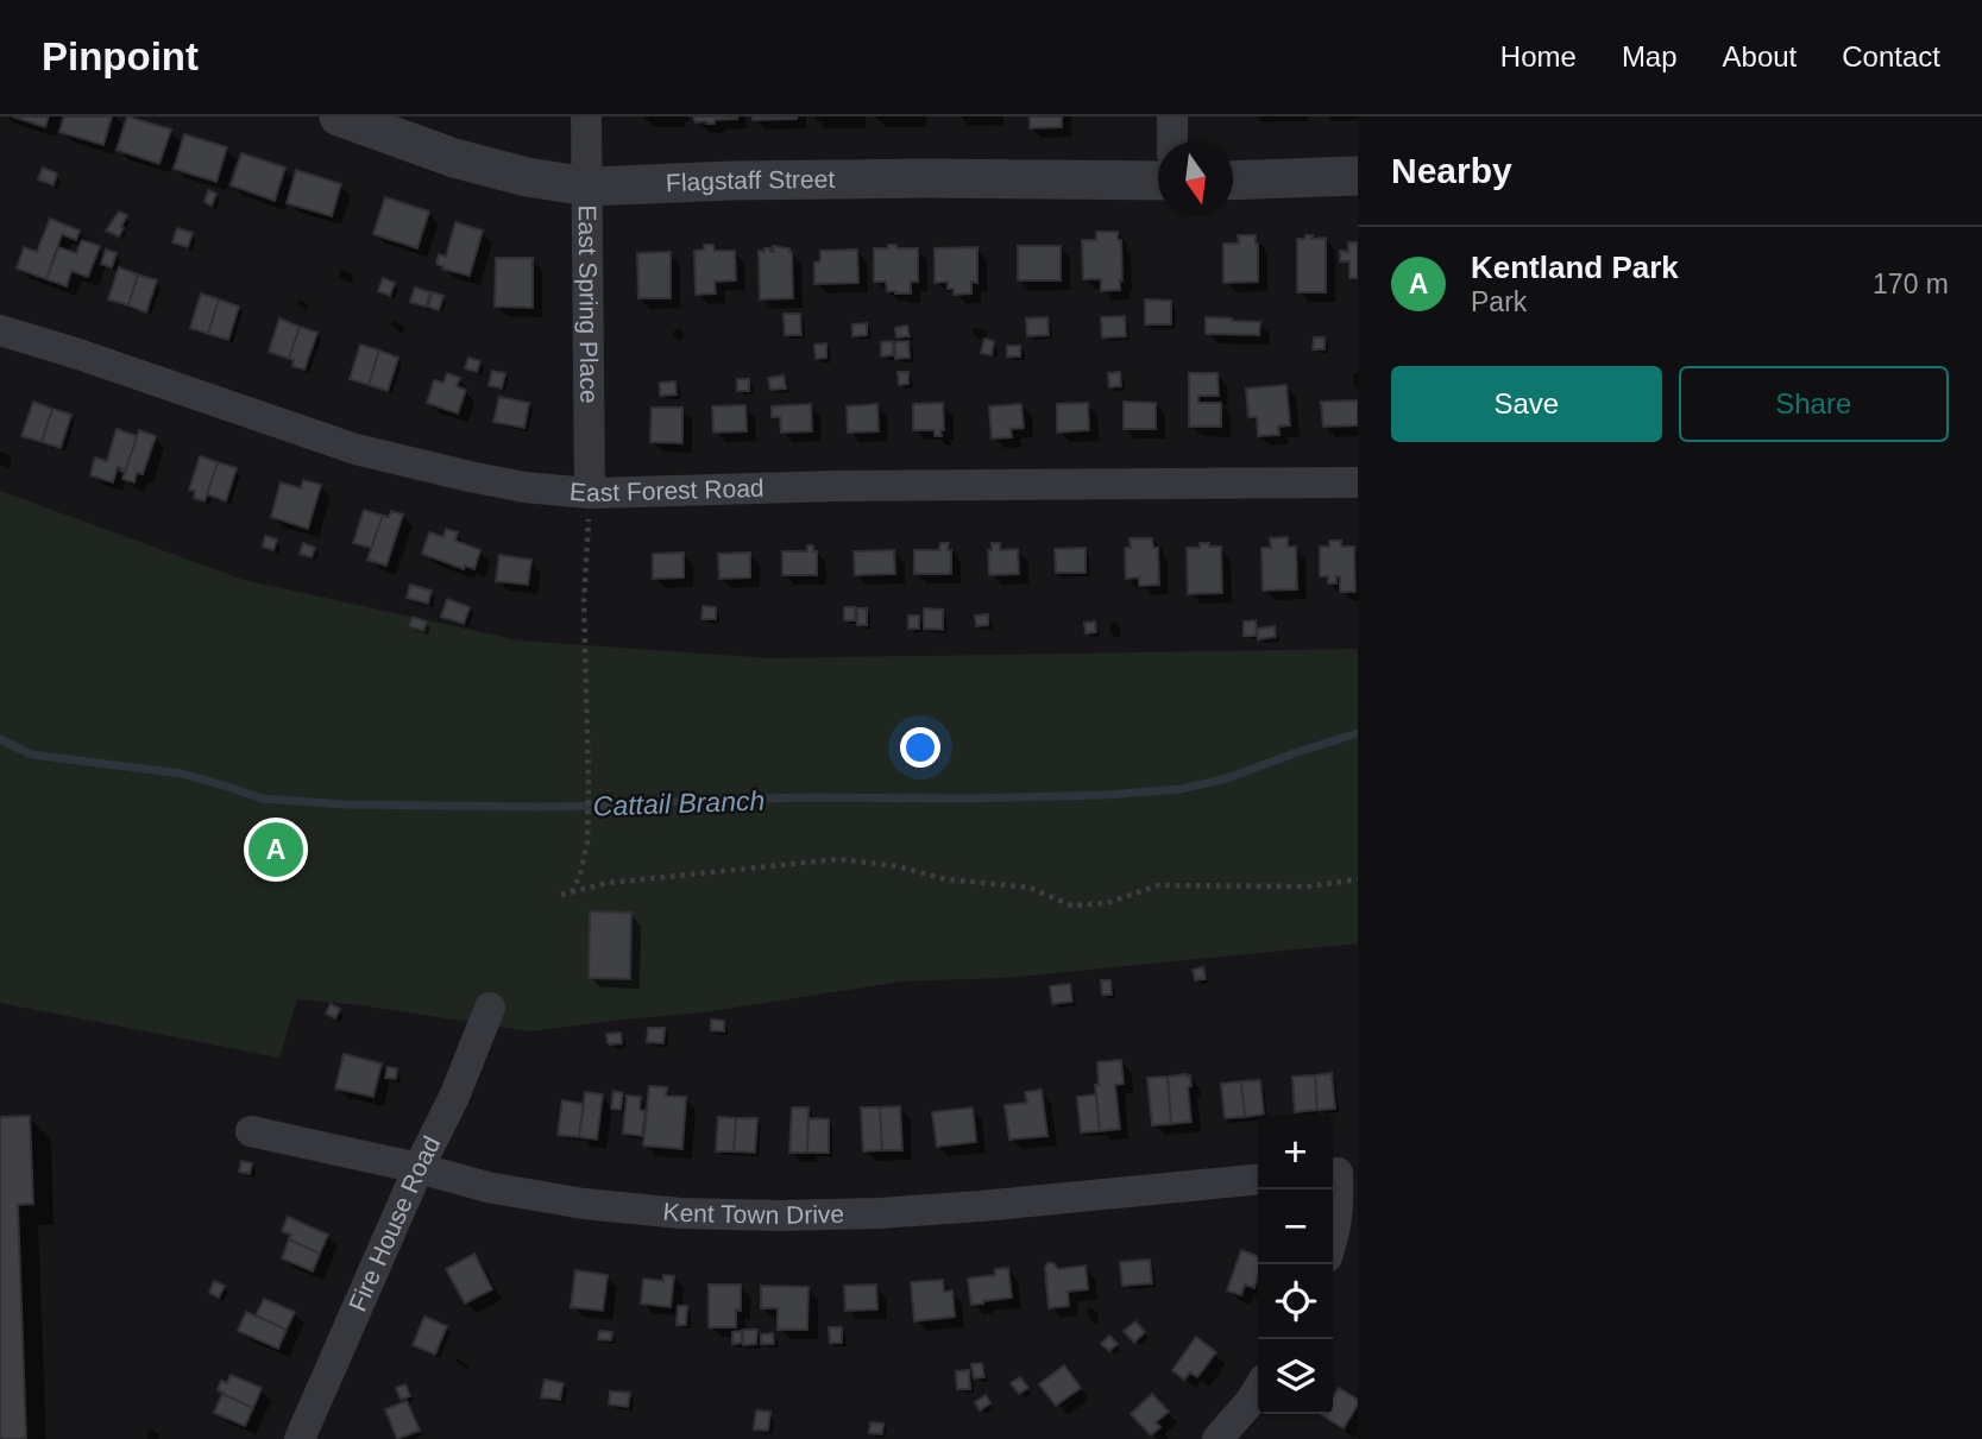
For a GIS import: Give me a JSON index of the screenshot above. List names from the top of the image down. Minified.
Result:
{"streets":{"street":["Flagstaff Street","East Spring Place","East Forest Road","Kent Town Drive","Fire House Road"]},"crossings":[["Flagstaff Street","East Spring Place"],["East Spring Place","East Forest Road"],["Kent Town Drive","Fire House Road"]],"water":["Cattail Branch"],"north":"bottom","page":{"header":"Pinpoint","nav":["Home","Map","About","Contact"],"heading":"Nearby","list":[{"mark":"A","name":"Kentland Park","note":"Park","value":"170 m"}],"buttons":["Save","Share"],"pins":"A","map_buttons":["+","−"]}}
